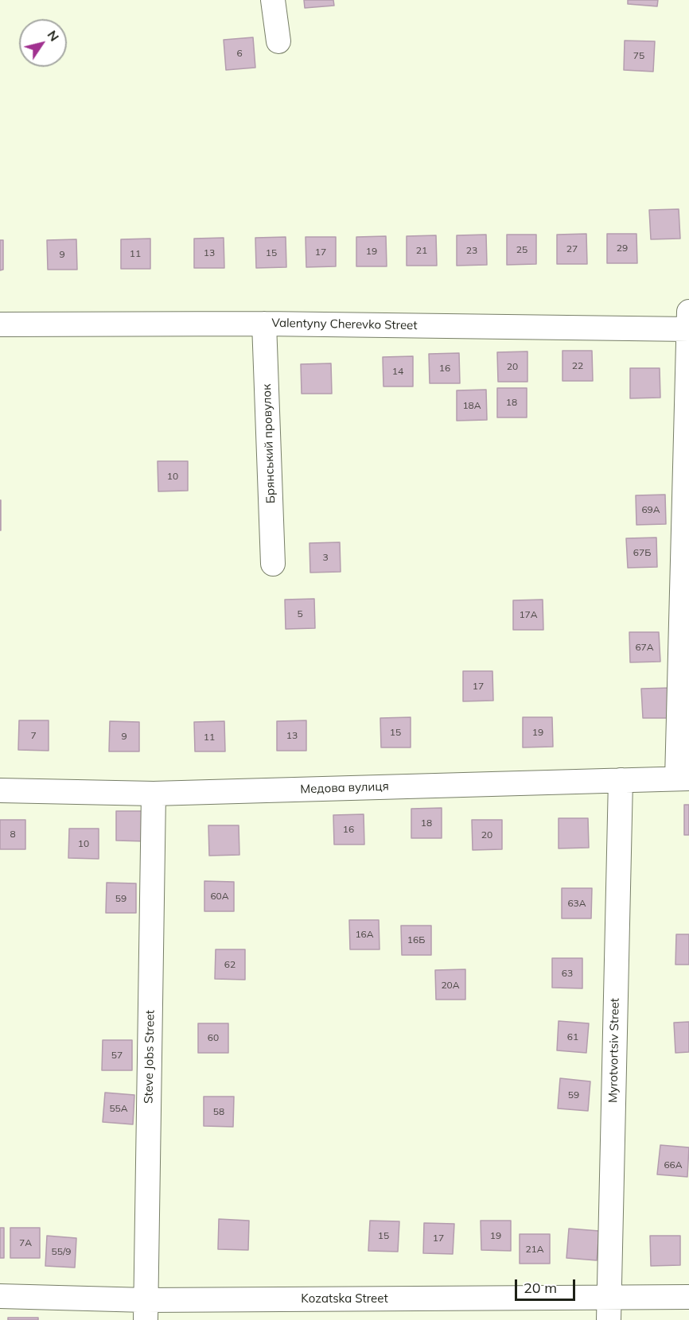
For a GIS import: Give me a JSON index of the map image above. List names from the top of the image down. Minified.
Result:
{"streets":{"street":["Valentyny Cherevko Street","Брянський провулок","Медова вулиця","Myrotvortsiv Street","Steve Jobs Street","Kozatska Street"]},"crossings":[["Valentyny Cherevko Street","Брянський провулок"],["Медова вулиця","Myrotvortsiv Street"],["Медова вулиця","Steve Jobs Street"],["Myrotvortsiv Street","Kozatska Street"],["Steve Jobs Street","Kozatska Street"]],"house_numbers":["6","75","29","27","25","21","23","19","17","13","15","11","9","22","20","16","14","18","18А","10","69А","67Б","3","5","17А","67А","17","15","19","7","13","9","11","18","16","8","20","10","60А","59","63А","16А","16Б","62","63","20А","61","60","57","59","55А","58","66А","15","19","17","7А","21А","55/9"],"scale_bar":"20 m","north":"top right"}
